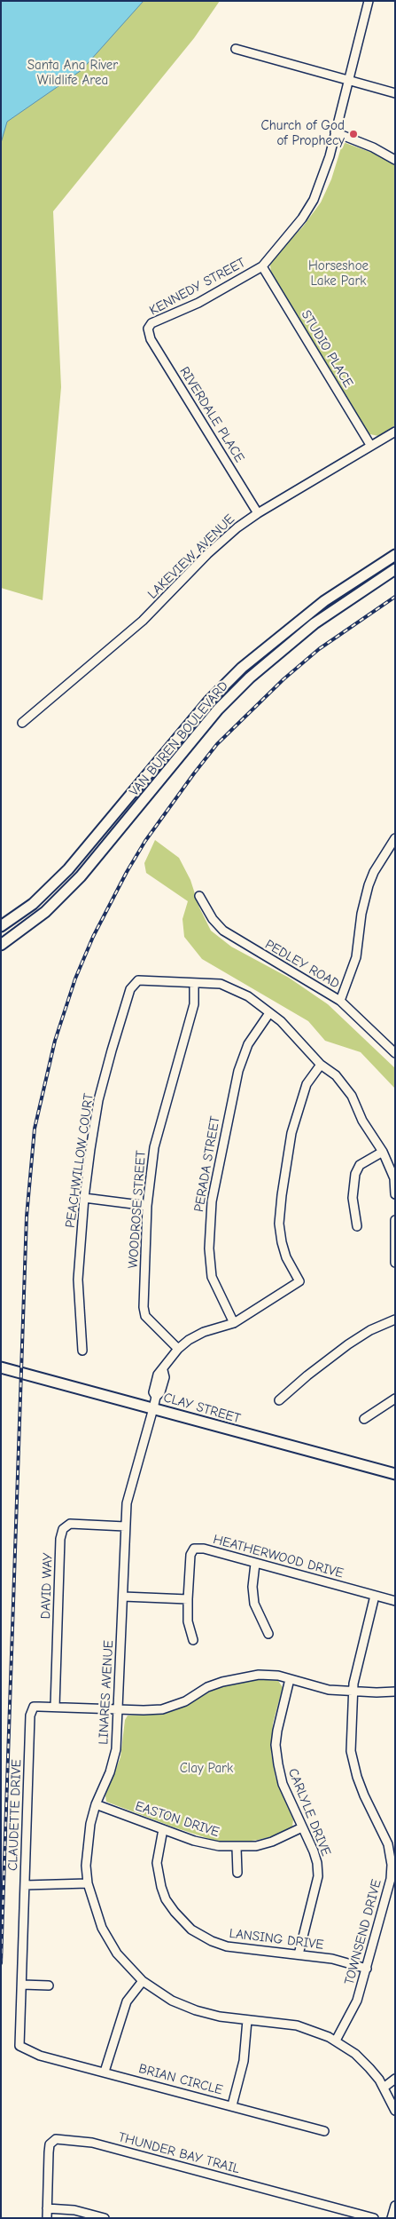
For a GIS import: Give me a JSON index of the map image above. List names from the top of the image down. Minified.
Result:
{"streets":{"main road":["VAN BUREN BOULEVARD","CLAY STREET"],"street":["KENNEDY STREET","STUDIO PLACE","RIVERDALE PLACE","LAKEVIEW AVENUE","PEDLEY ROAD","PEACHWILLOW COURT","PERADA STREET","WOODROSE STREET","HEATHERWOOD DRIVE","DAVID WAY","LINARES AVENUE","CARLYLE DRIVE","CLAUDETTE DRIVE","EASTON DRIVE","TOWNSEND DRIVE","LANSING DRIVE","BRIAN CIRCLE","THUNDER BAY TRAIL"]},"crossings":[["KENNEDY STREET","STUDIO PLACE"],["KENNEDY STREET","RIVERDALE PLACE"],["STUDIO PLACE","LAKEVIEW AVENUE"],["RIVERDALE PLACE","LAKEVIEW AVENUE"],["PEACHWILLOW COURT","WOODROSE STREET"],["PERADA STREET","LINARES AVENUE"],["WOODROSE STREET","LINARES AVENUE"],["CLAY STREET","LINARES AVENUE"],["HEATHERWOOD DRIVE","TOWNSEND DRIVE"],["DAVID WAY","LINARES AVENUE"],["DAVID WAY","CLAUDETTE DRIVE"],["LINARES AVENUE","EASTON DRIVE"],["LINARES AVENUE","TOWNSEND DRIVE"],["CARLYLE DRIVE","EASTON DRIVE"],["CARLYLE DRIVE","LANSING DRIVE"],["CLAUDETTE DRIVE","BRIAN CIRCLE"],["EASTON DRIVE","LANSING DRIVE"],["TOWNSEND DRIVE","LANSING DRIVE"]],"parks":["Santa Ana River Wildlife Area","Horseshoe Lake Park","Clay Park"],"places":["Church of God of Prophecy"]}
